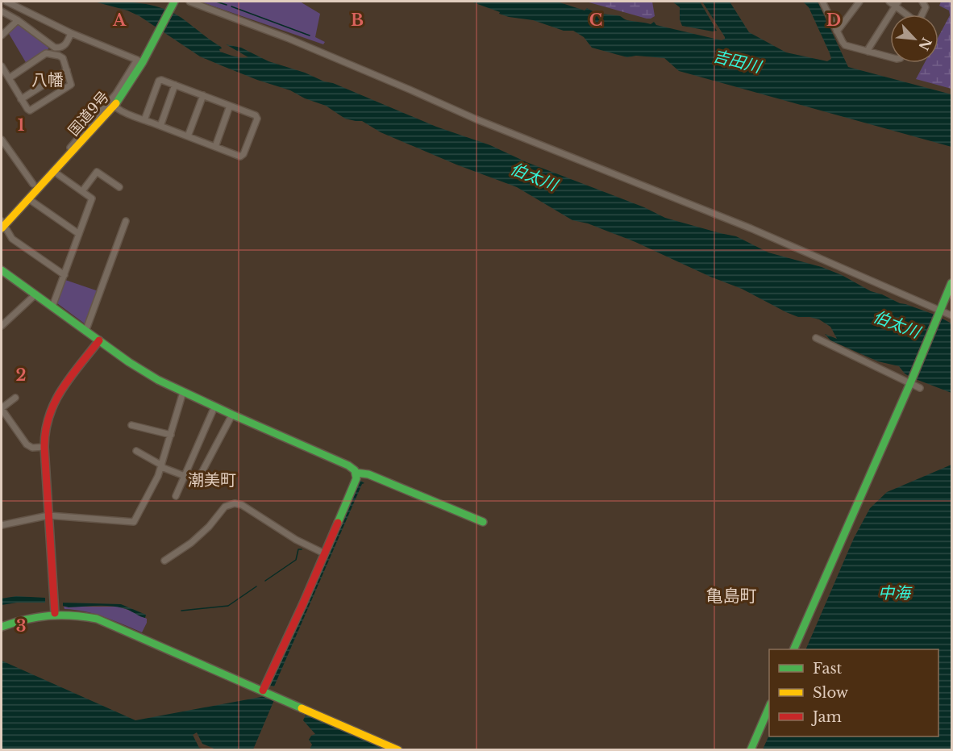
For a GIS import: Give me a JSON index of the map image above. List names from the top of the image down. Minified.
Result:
{"streets":{"main road":["国道9号"]},"districts":["八幡","潮美町","亀島町"],"water":["吉田川","伯太川","中海"],"legend":["Fast","Slow","Jam"],"north":"bottom right","grid":{"columns":["A","B","C","D"],"rows":["1","2","3"]}}
